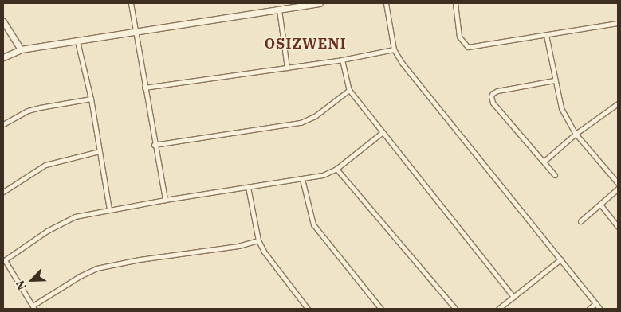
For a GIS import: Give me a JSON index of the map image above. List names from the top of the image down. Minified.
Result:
{"districts":["OSIZWENI"],"north":"bottom left"}
